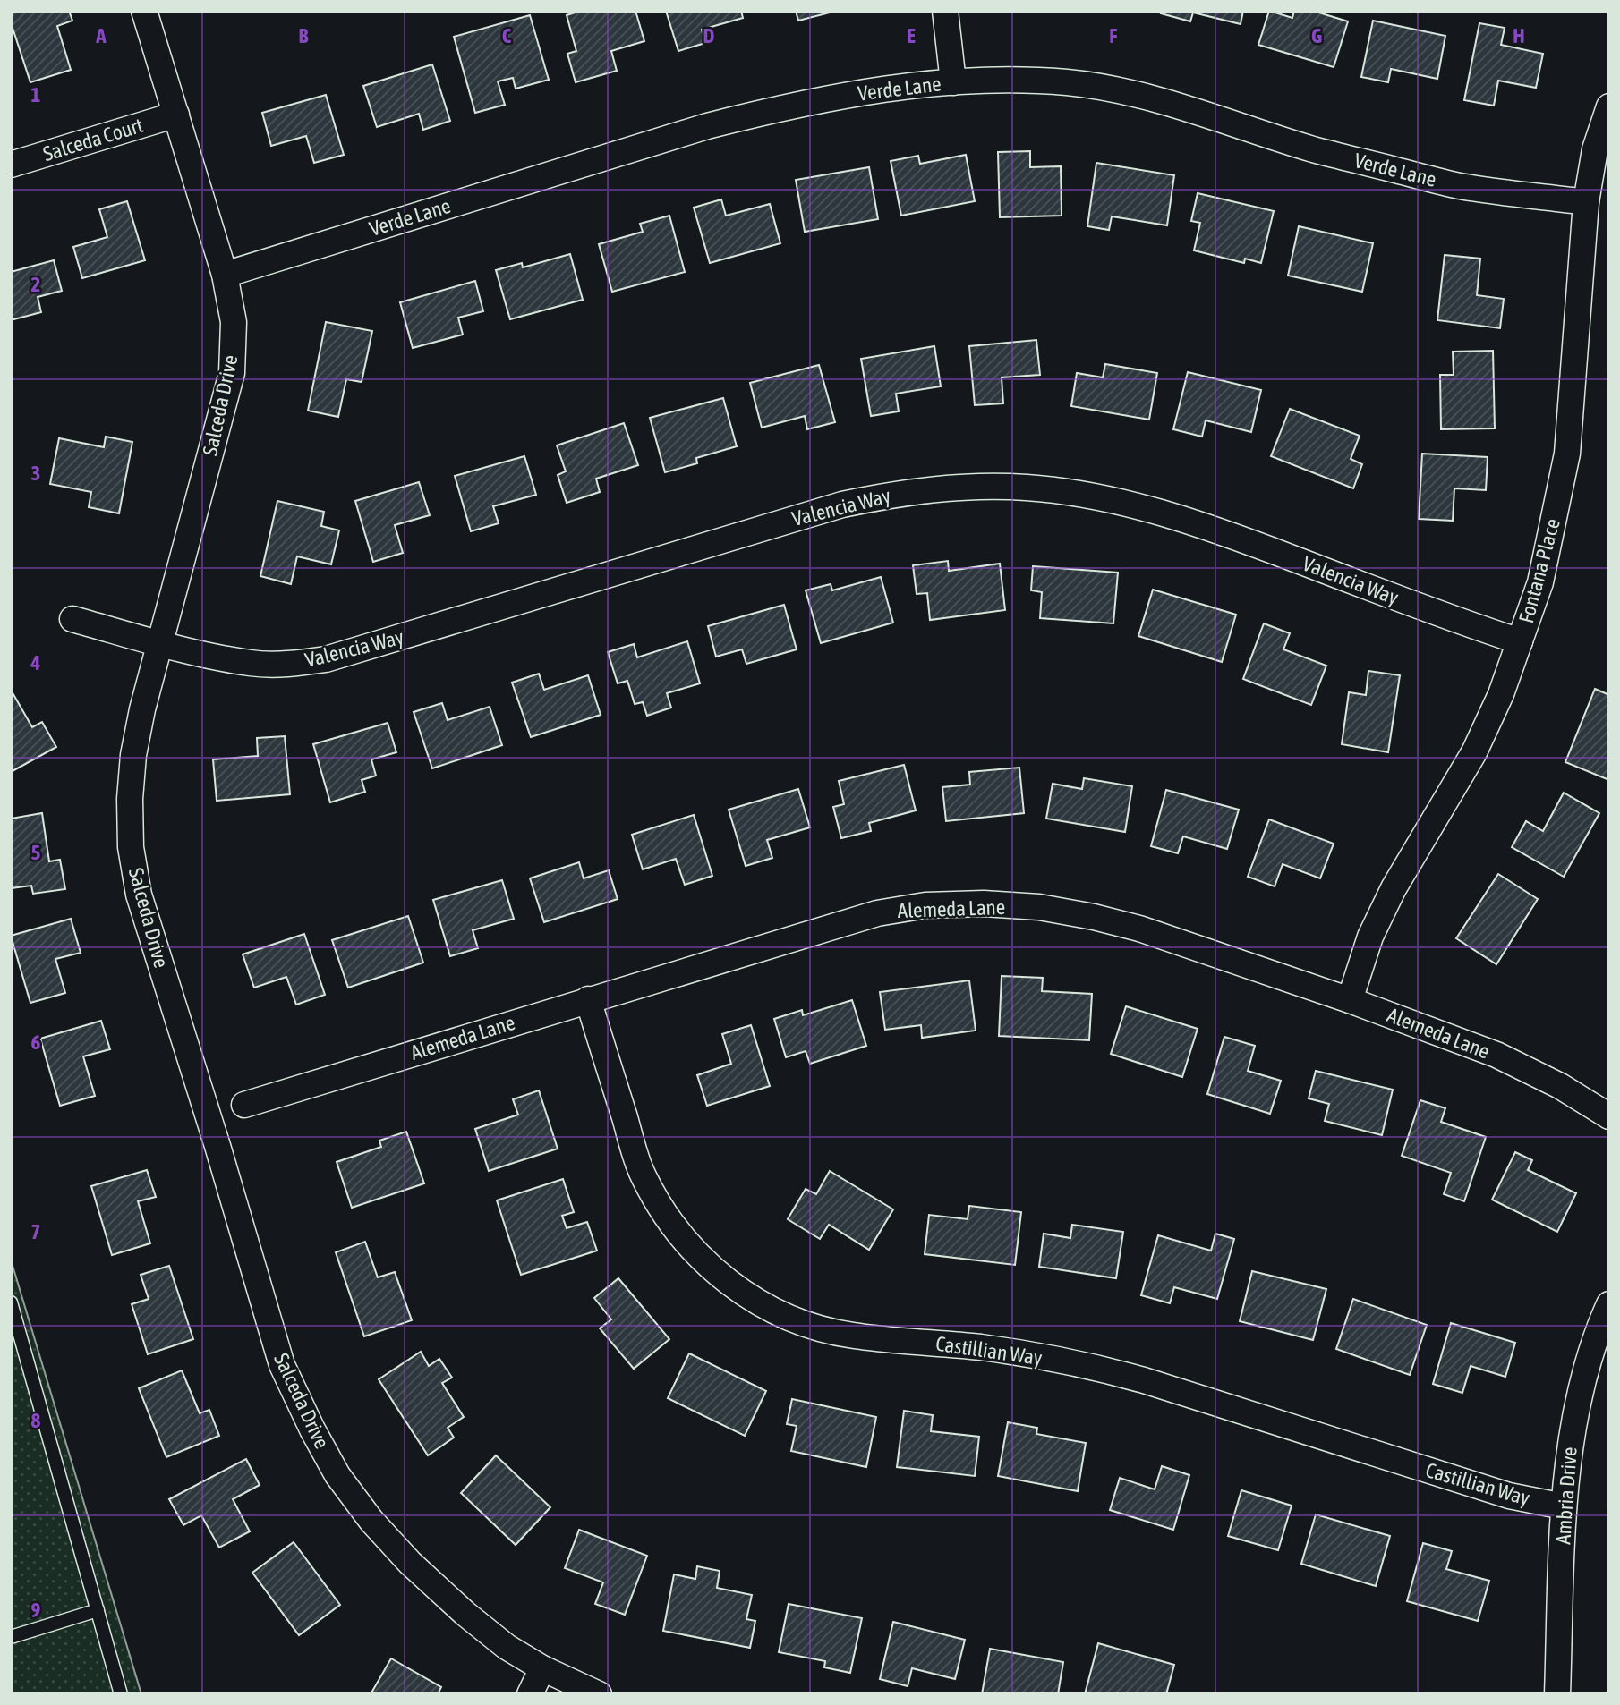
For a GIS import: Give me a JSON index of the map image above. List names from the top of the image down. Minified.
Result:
{"streets":{"street":["Verde Lane","Salceda Court","Salceda Drive","Valencia Way","Fontana Place","Alemeda Lane","Castillian Way","Ambria Drive"]},"crossings":[["Verde Lane","Salceda Drive"],["Verde Lane","Fontana Place"],["Salceda Court","Salceda Drive"],["Salceda Drive","Valencia Way"],["Valencia Way","Fontana Place"],["Fontana Place","Alemeda Lane"],["Alemeda Lane","Castillian Way"],["Castillian Way","Ambria Drive"]],"grid":{"columns":["A","B","C","D","E","F","G","H"],"rows":["1","2","3","4","5","6","7","8","9"]}}
